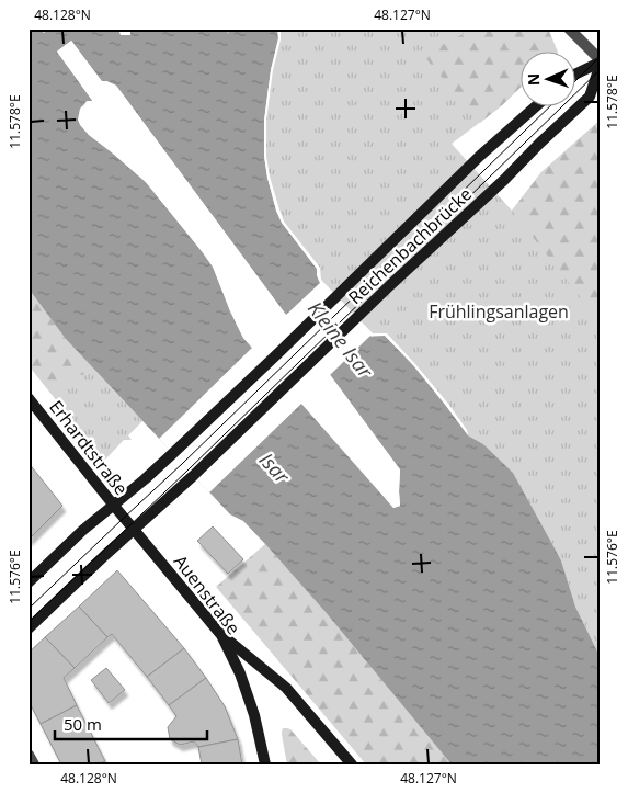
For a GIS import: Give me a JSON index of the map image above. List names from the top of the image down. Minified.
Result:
{"streets":{"main road":["Reichenbachbrücke","Erhardtstraße","Auenstraße"]},"crossings":[["Reichenbachbrücke","Erhardtstraße"],["Reichenbachbrücke","Auenstraße"],["Erhardtstraße","Auenstraße"]],"water":["Kleine Isar","Isar"],"parks":["Frühlingsanlagen"],"scale_bar":"50 m","north":"left","coordinates":["48.128°N","48.127°N","11.578°E","11.576°E"]}
